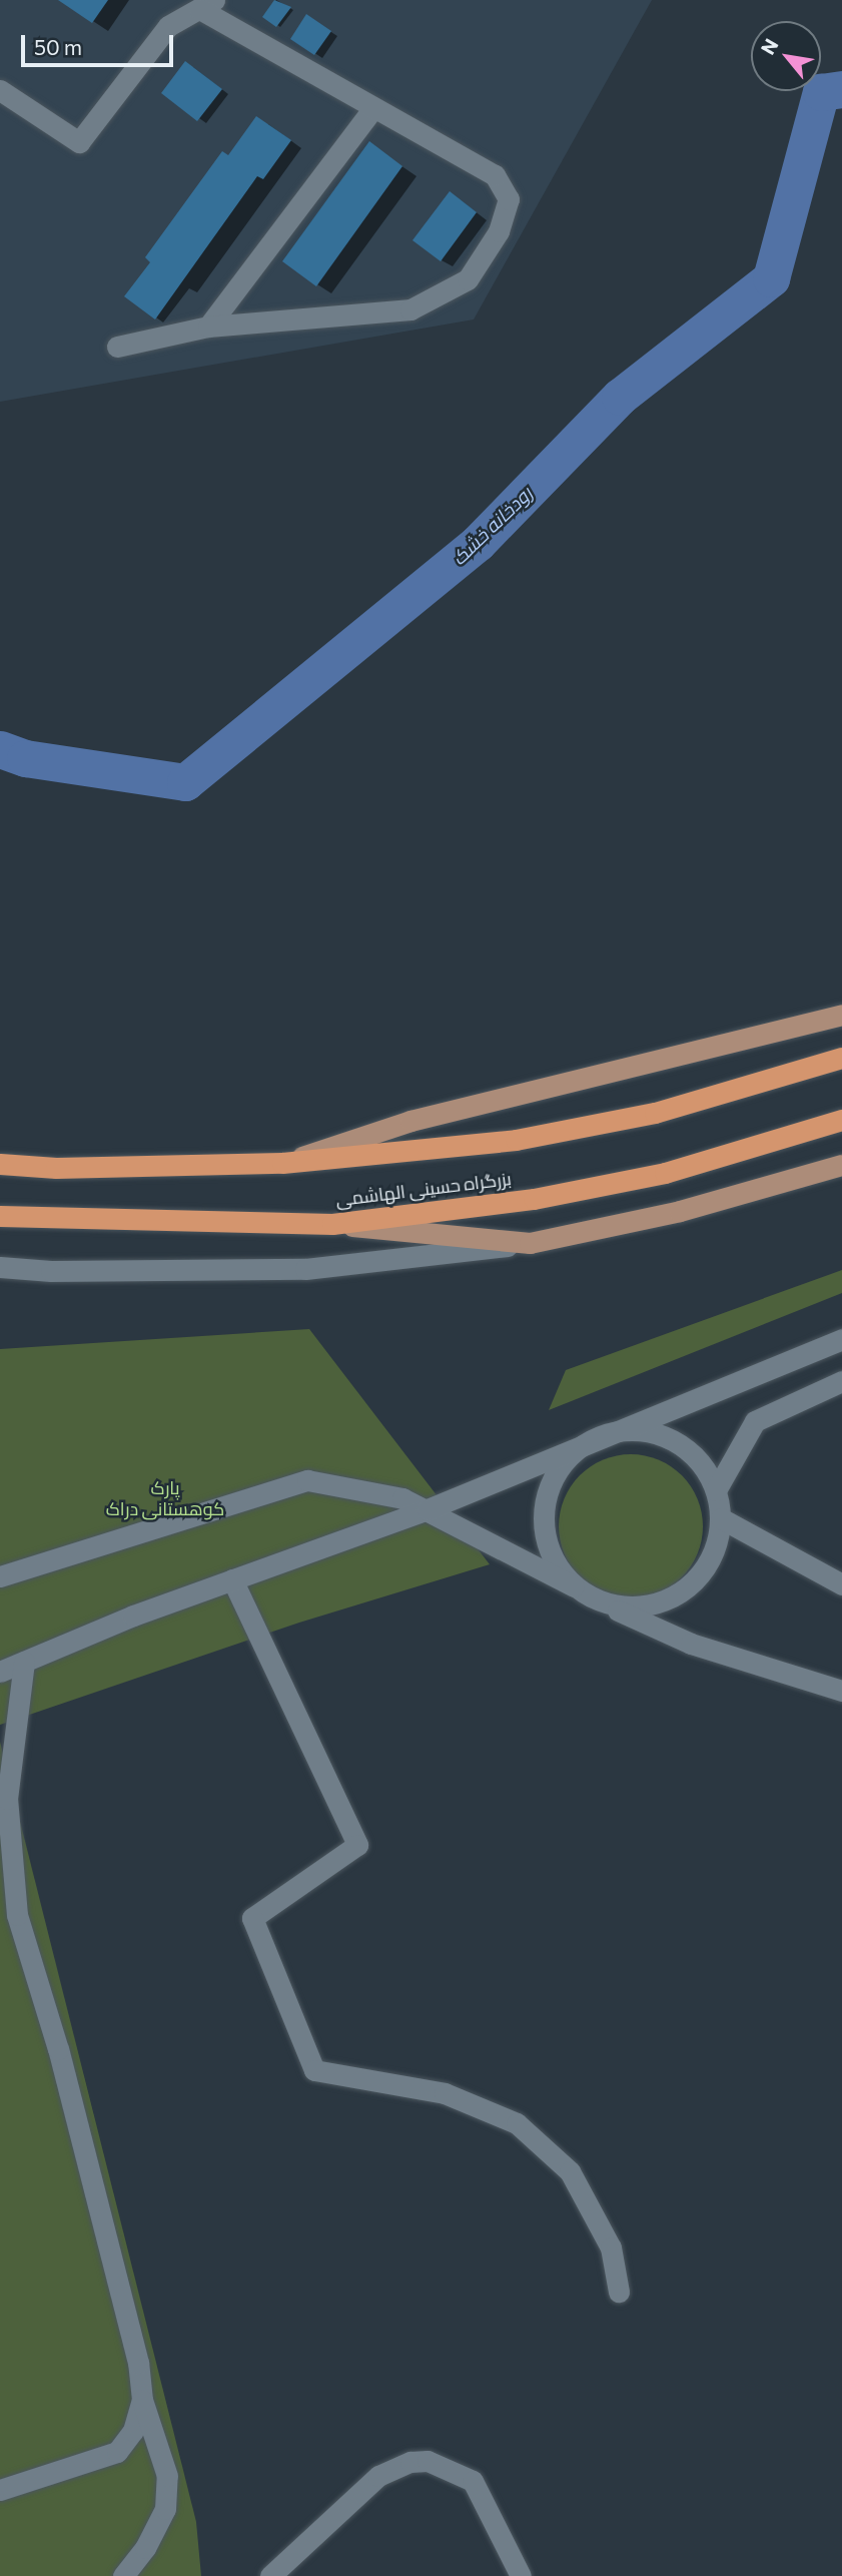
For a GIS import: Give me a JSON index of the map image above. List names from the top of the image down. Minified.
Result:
{"streets":{"highway":["بزرگراه حسینی الهاشمی"]},"water":["رودخانه خشک"],"parks":["پارک کوهستانی دراک"],"scale_bar":"50 m","north":"top left"}
